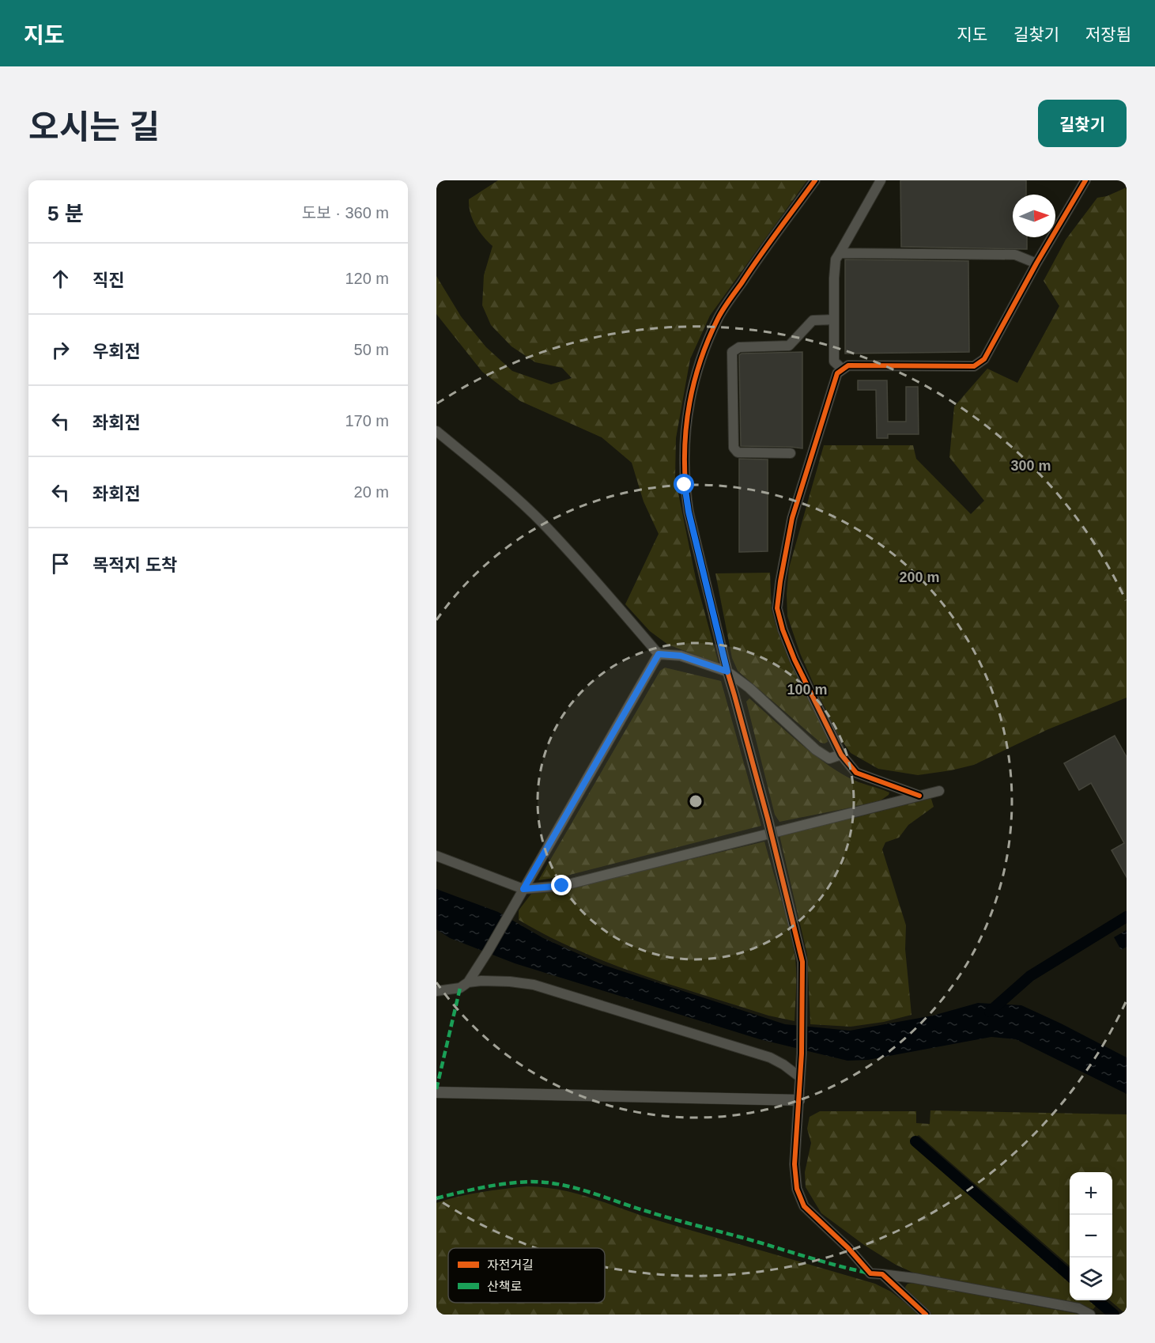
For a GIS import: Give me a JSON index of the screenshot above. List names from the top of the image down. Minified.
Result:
{"legend":["자전거길","산책로"],"north":"right","page":{"header":"지도","nav":["지도","길찾기","저장됨"],"title":"오시는 길","buttons":"길찾기","heading":["5 분","도보 · 360 m"],"list":[["직진","120 m"],["우회전","50 m"],["좌회전","170 m"],["좌회전","20 m"],"목적지 도착"],"map_buttons":["+","−"]},"rings":["300 m","200 m","100 m"]}
